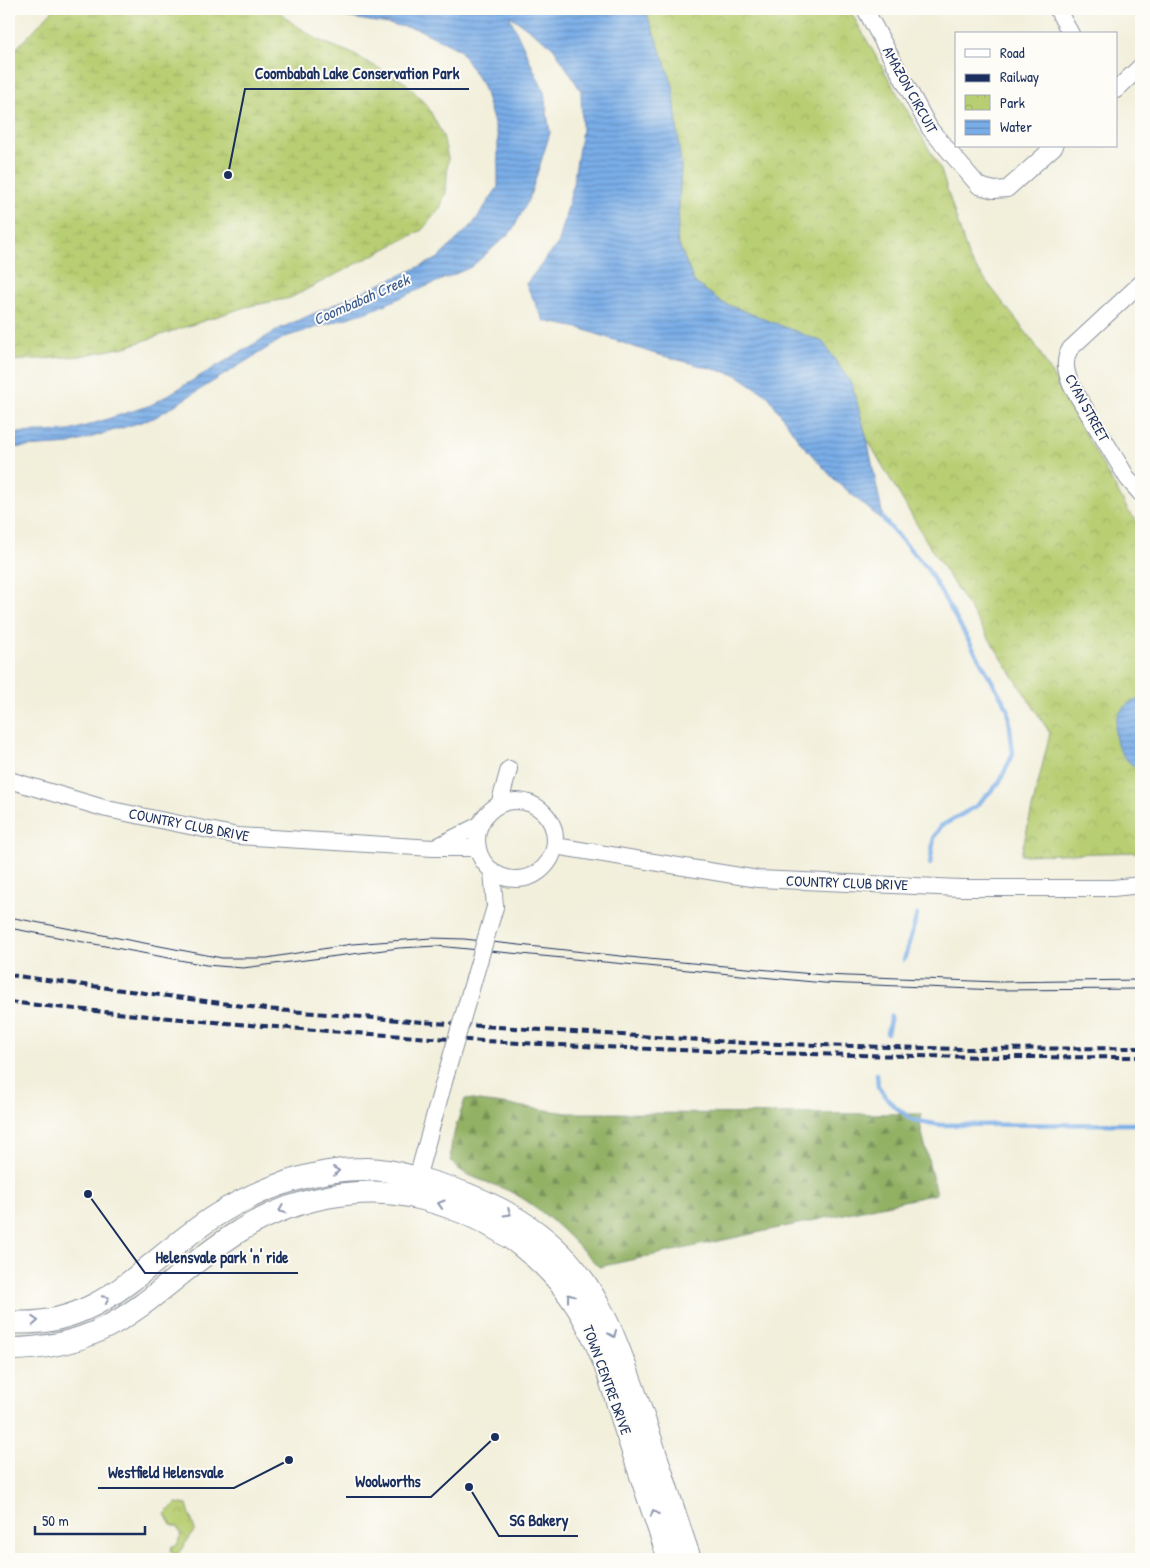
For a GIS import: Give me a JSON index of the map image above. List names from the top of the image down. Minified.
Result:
{"streets":{"street":["AMAZON CIRCUIT","CYAN STREET","COUNTRY CLUB DRIVE","TOWN CENTRE DRIVE"]},"water":["Coombabah Creek"],"places":["Coombabah Lake Conservation Park","Helensvale park 'n' ride","Woolworths","Westfield Helensvale","SG Bakery"],"legend":["Road","Railway","Park","Water"],"scale_bar":"50 m"}
